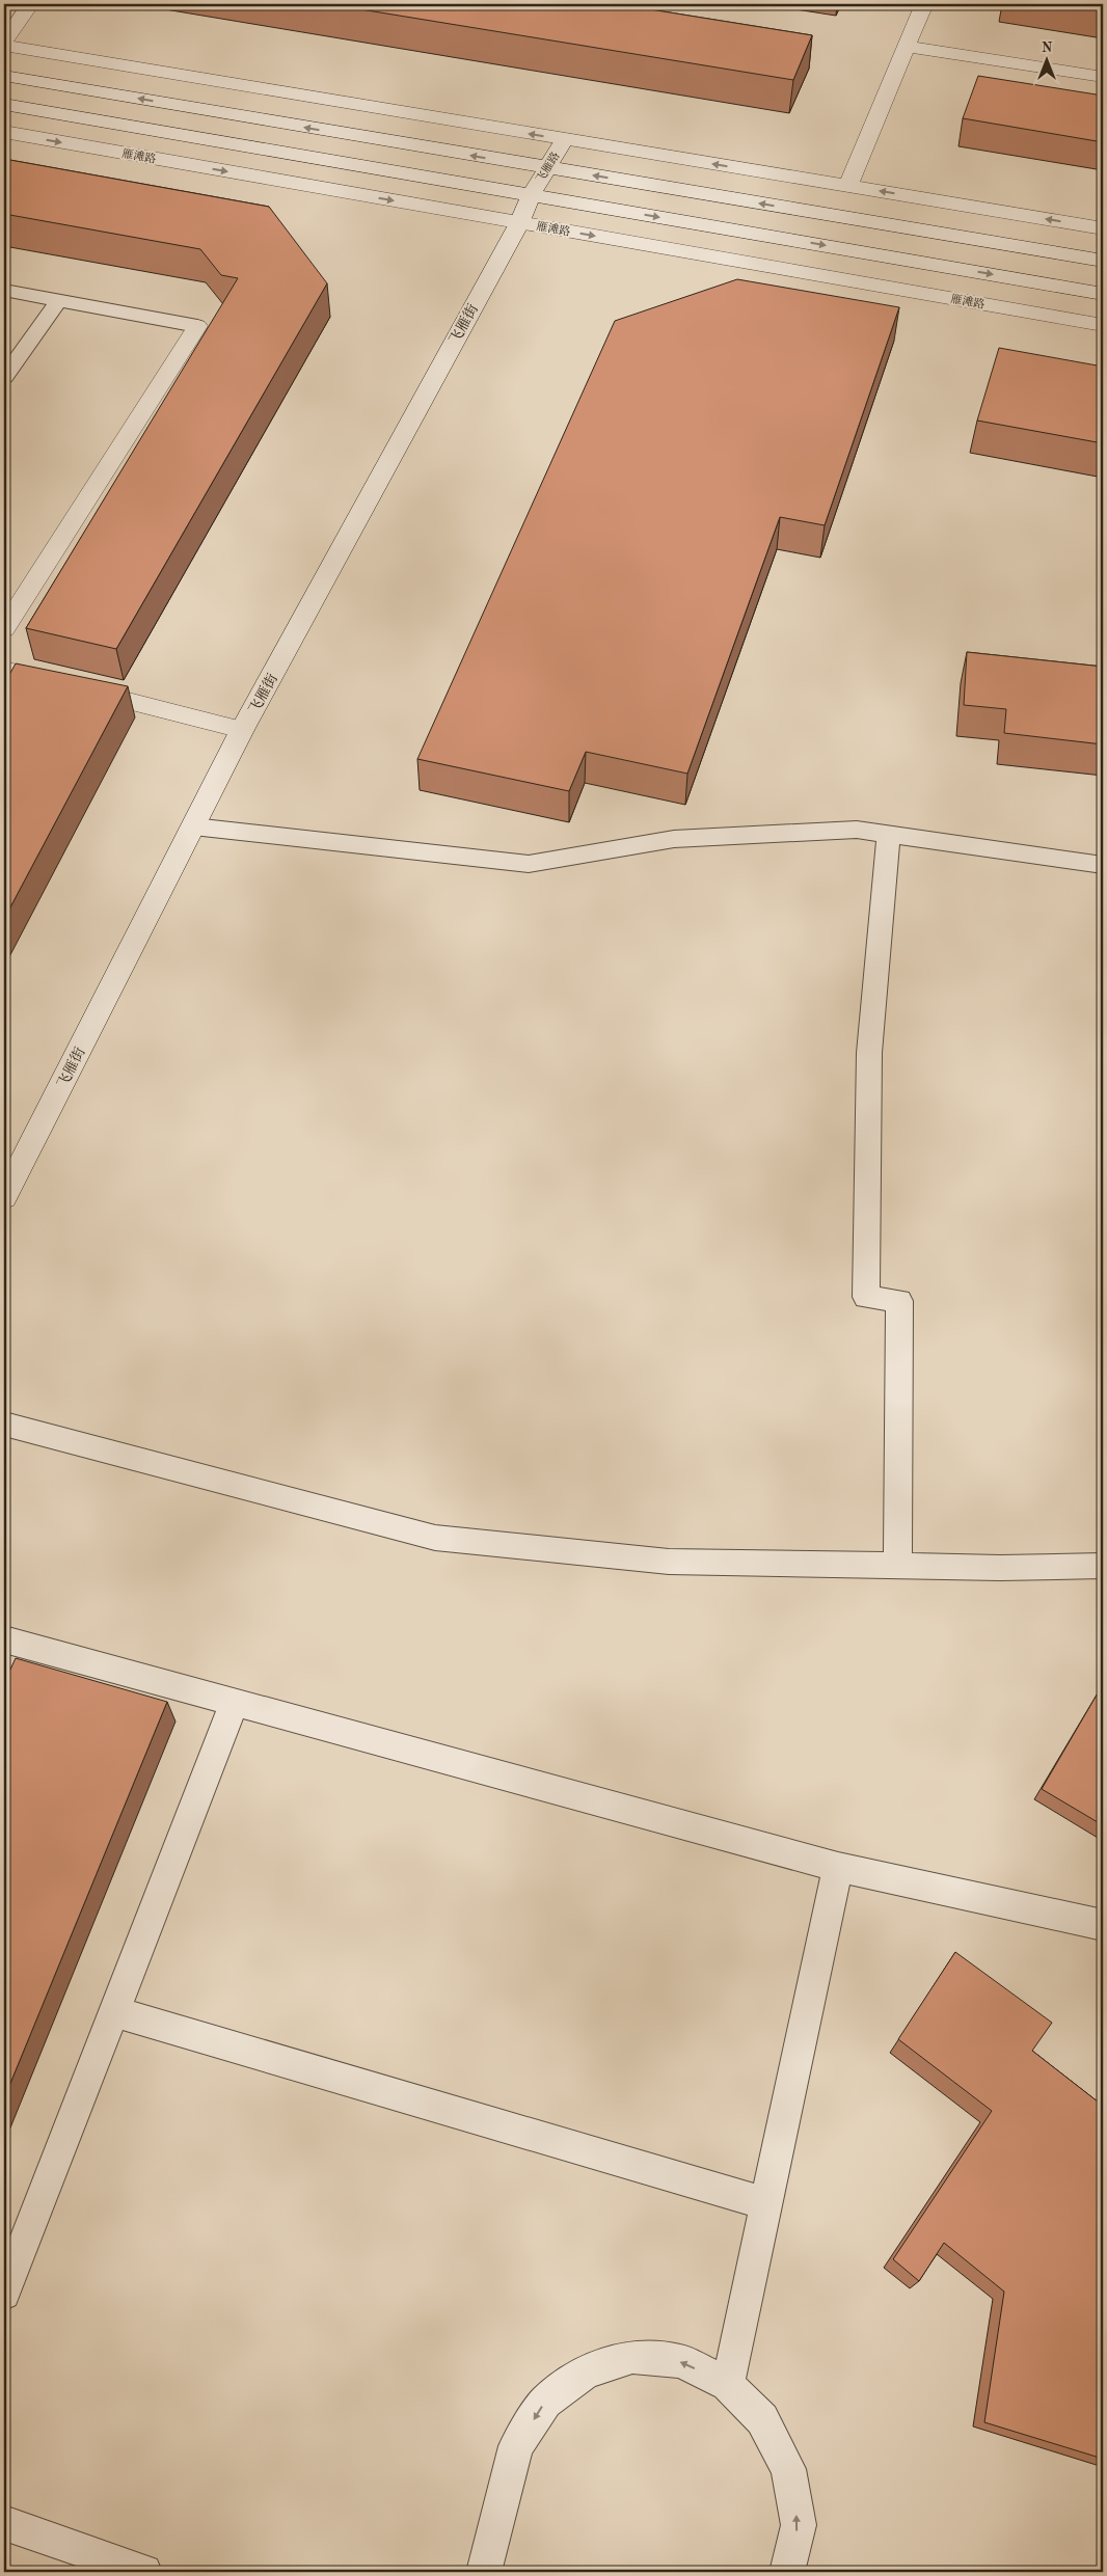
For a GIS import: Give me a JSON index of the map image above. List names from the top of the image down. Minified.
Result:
{"streets":{"main road":["雁滩路","飞雁路","飞雁街"]},"crossings":[["雁滩路","飞雁路"],["雁滩路","飞雁街"],["飞雁路","飞雁街"]],"north":"top"}
